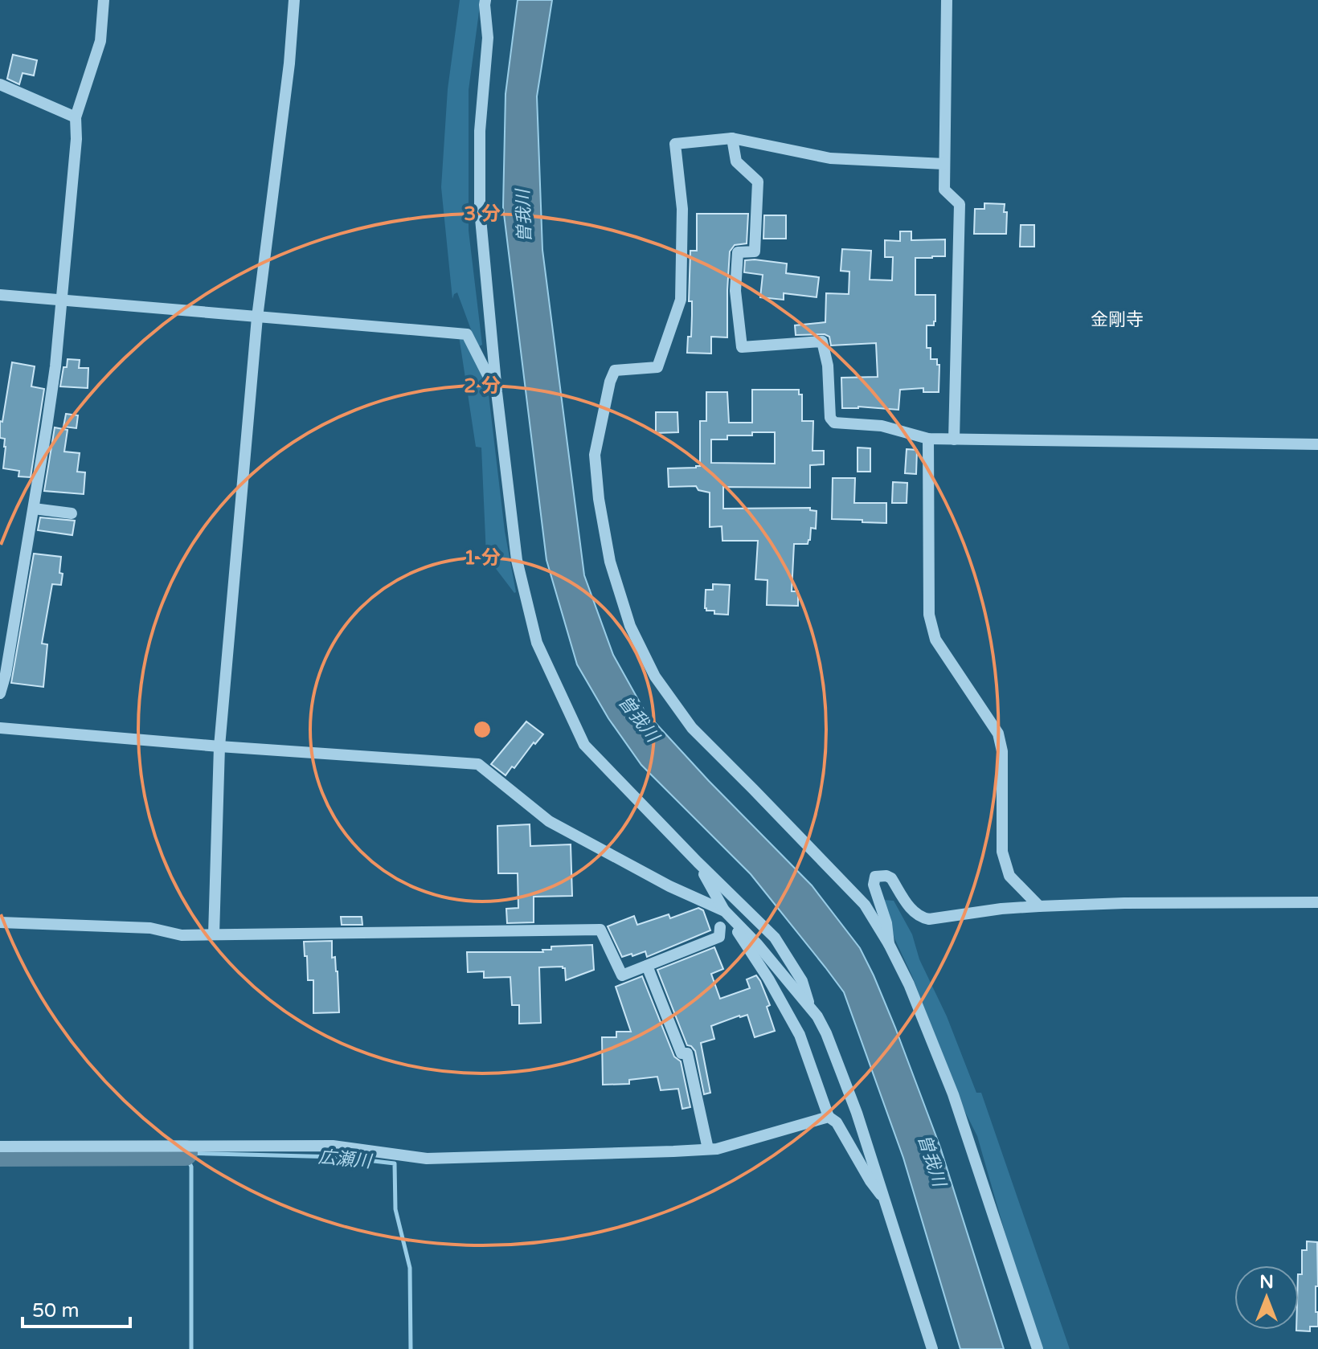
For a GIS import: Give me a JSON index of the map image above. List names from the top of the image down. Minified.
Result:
{"districts":["金剛寺"],"water":["曽我川","広瀬川"],"scale_bar":"50 m","north":"top","rings":["3 分","2 分","1 分"]}
